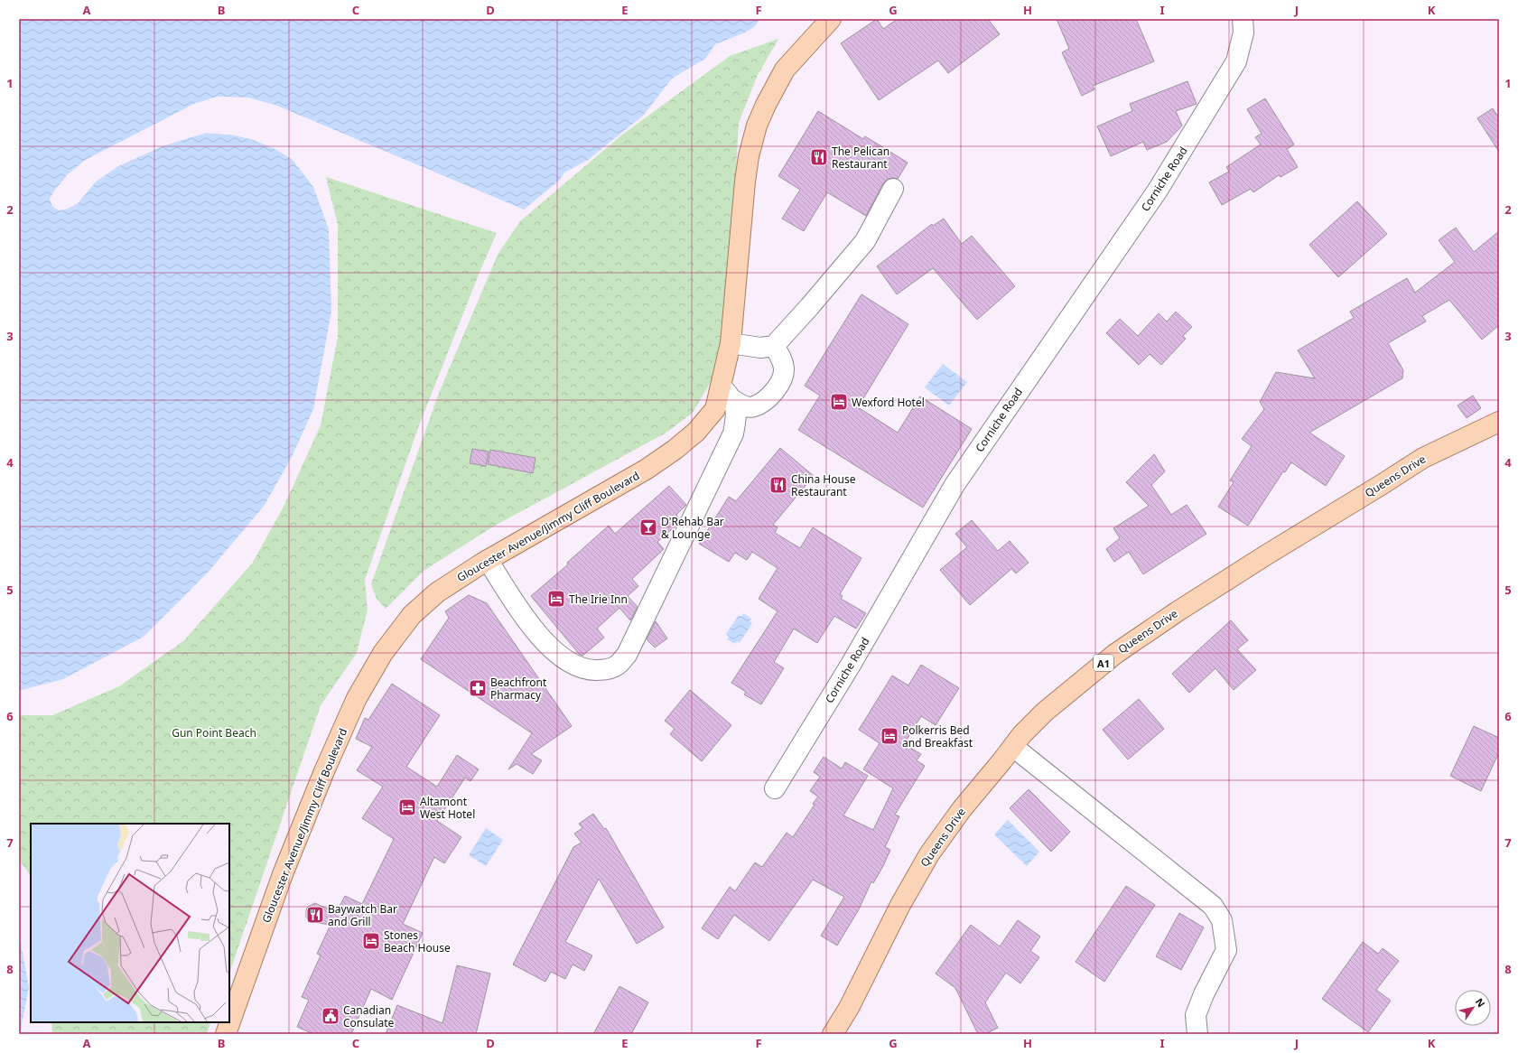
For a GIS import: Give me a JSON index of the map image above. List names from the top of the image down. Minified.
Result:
{"streets":{"main road":["Queens Drive","Gloucester Avenue/Jimmy Cliff Boulevard","A1"],"street":["Corniche Road"]},"parks":["Gun Point Beach"],"places":{"restaurant":["The Pelican Restaurant","China House Restaurant","Baywatch Bar and Grill"],"hotel":["Wexford Hotel","The Irie Inn","Polkerris Bed and Breakfast","Altamont West Hotel","Stones Beach House"],"bar":["D'Rehab Bar & Lounge"],"pharmacy":["Beachfront Pharmacy"],"public building":["Canadian Consulate"]},"north":"top right","grid":{"columns":["A","B","C","D","E","F","G","H","I","J","K"],"rows":["1","2","3","4","5","6","7","8"]}}
